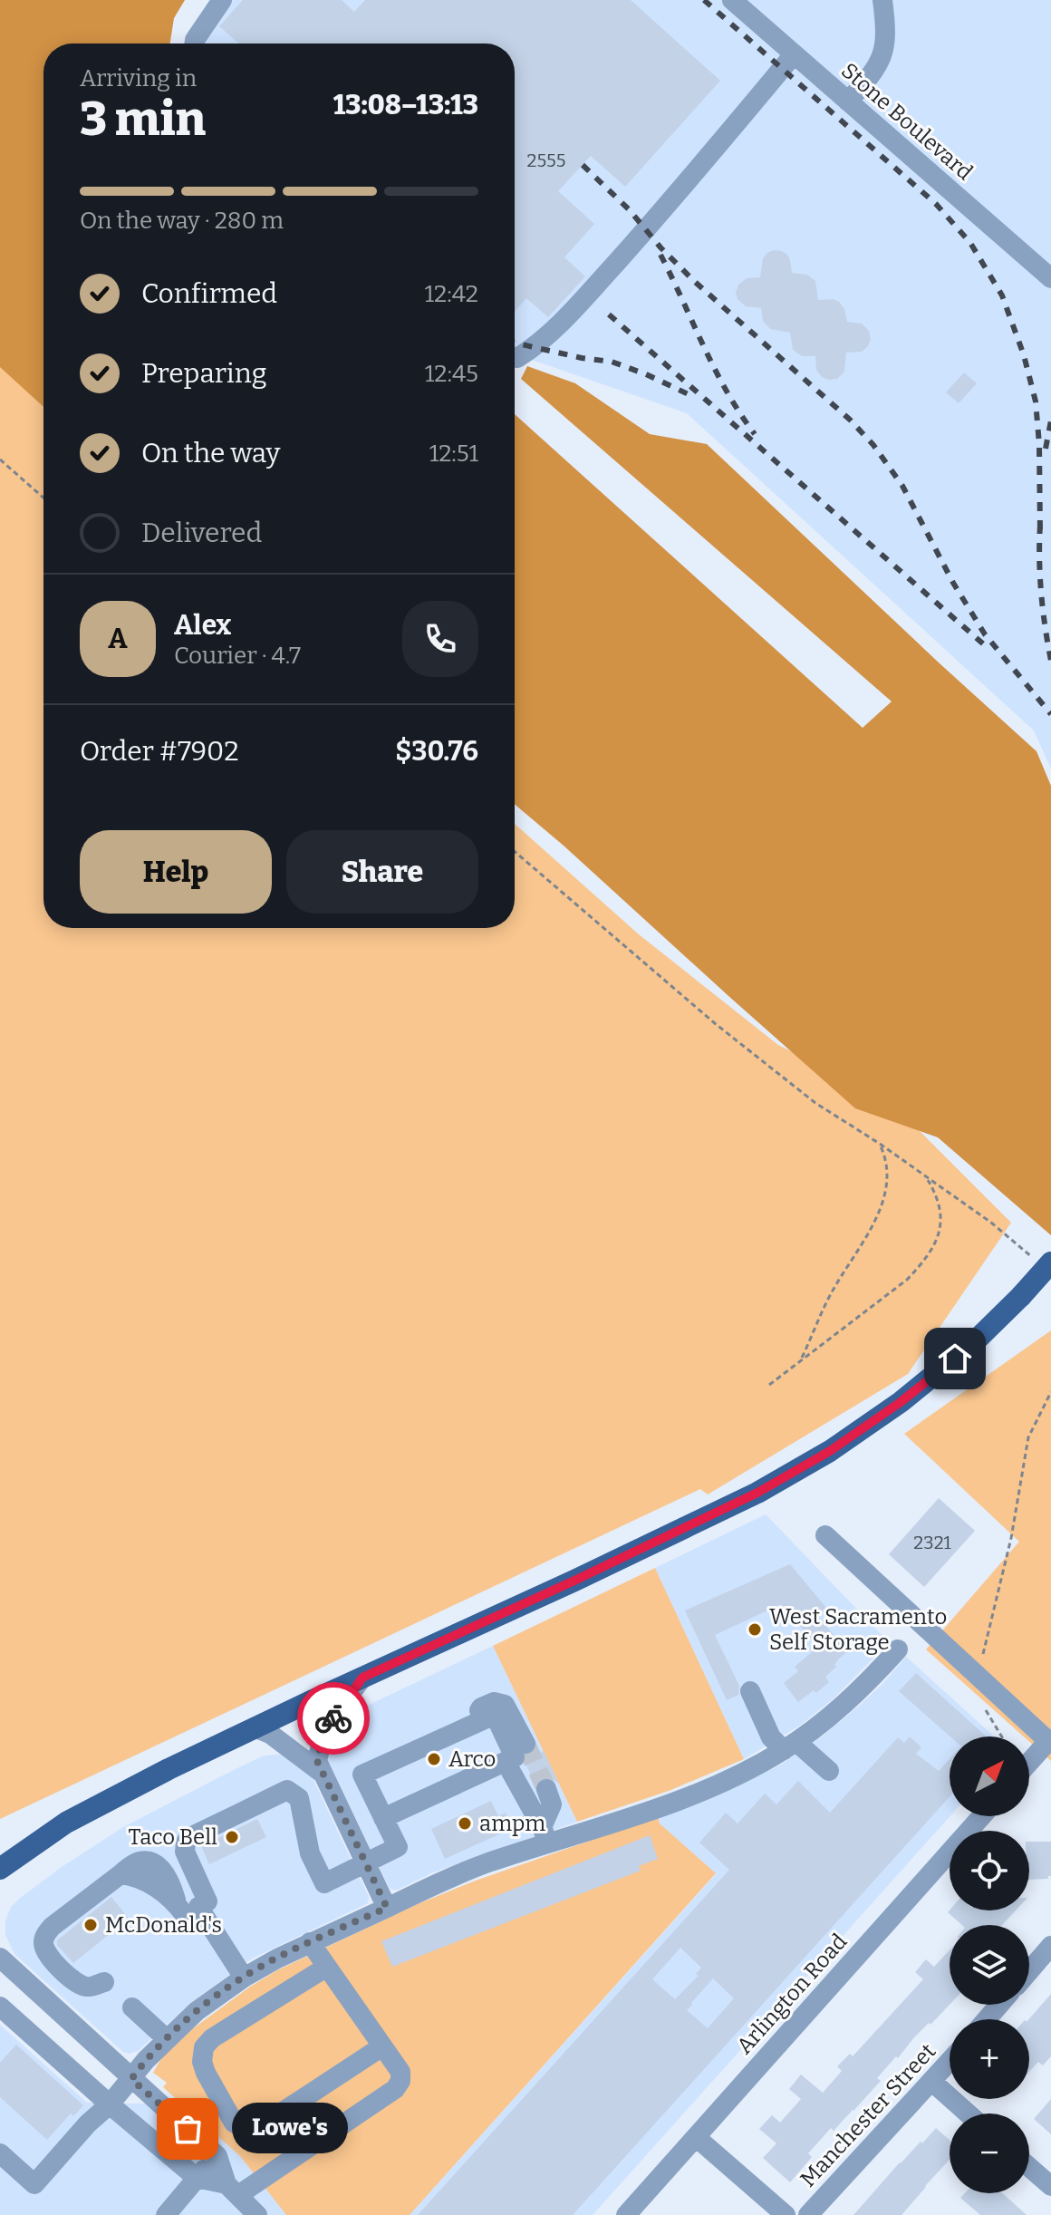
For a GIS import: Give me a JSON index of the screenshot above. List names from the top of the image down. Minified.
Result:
{"streets":{"street":["Stone Boulevard","Arlington Road","Manchester Street"]},"places":["West Sacramento Self Storage","Arco","ampm","Taco Bell","McDonald's","Lowe's"],"house_numbers":["2555","2321"],"north":"top right","page":{"heading":["3 min","Arriving in","13:08–13:13"],"panel":["Alex","Courier · 4.7","Order #7902","$30.76"],"bar":"On the way · 280 m","list":[["Confirmed","12:42"],["Preparing","12:45"],["On the way","12:51"],"Delivered"],"round":"A","buttons":["Help","Share"],"map_buttons":["+","−"],"bubble":"Lowe's"}}
